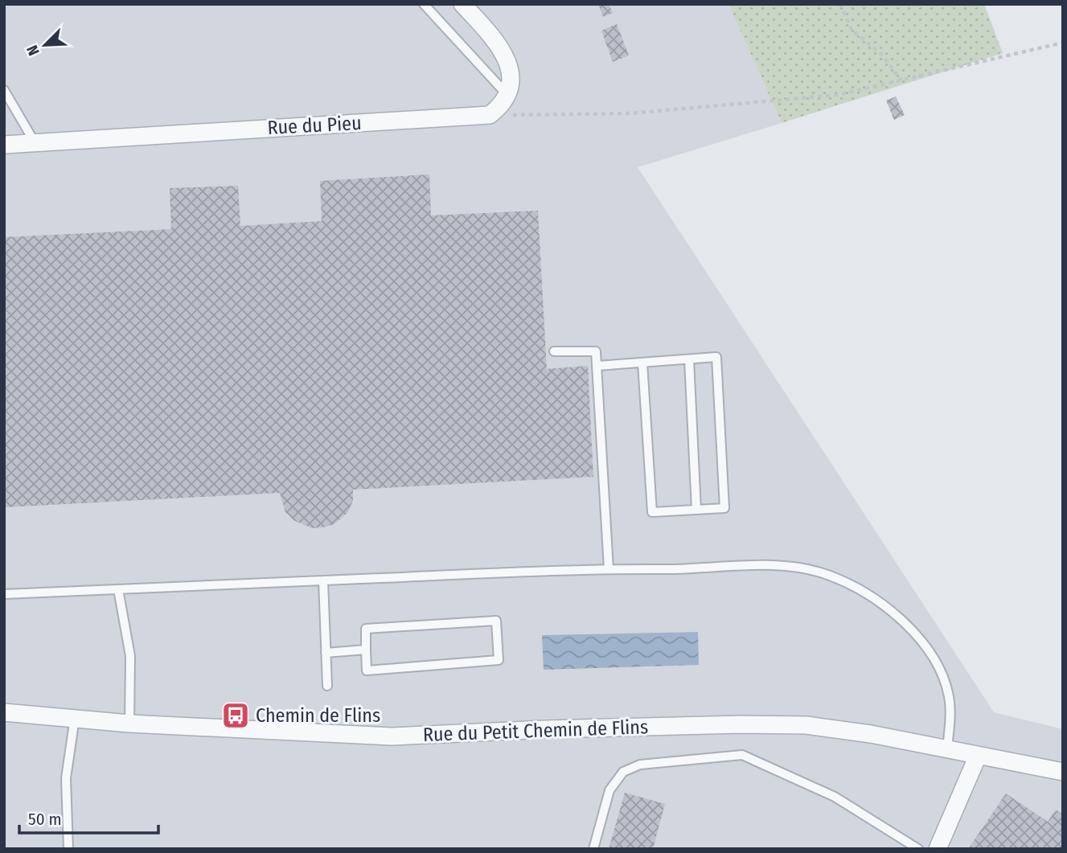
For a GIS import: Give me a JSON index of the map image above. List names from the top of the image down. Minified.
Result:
{"streets":{"street":["Rue du Pieu","Rue du Petit Chemin de Flins"]},"places":{"bus stop":["Chemin de Flins"]},"scale_bar":"50 m","north":"bottom left"}
